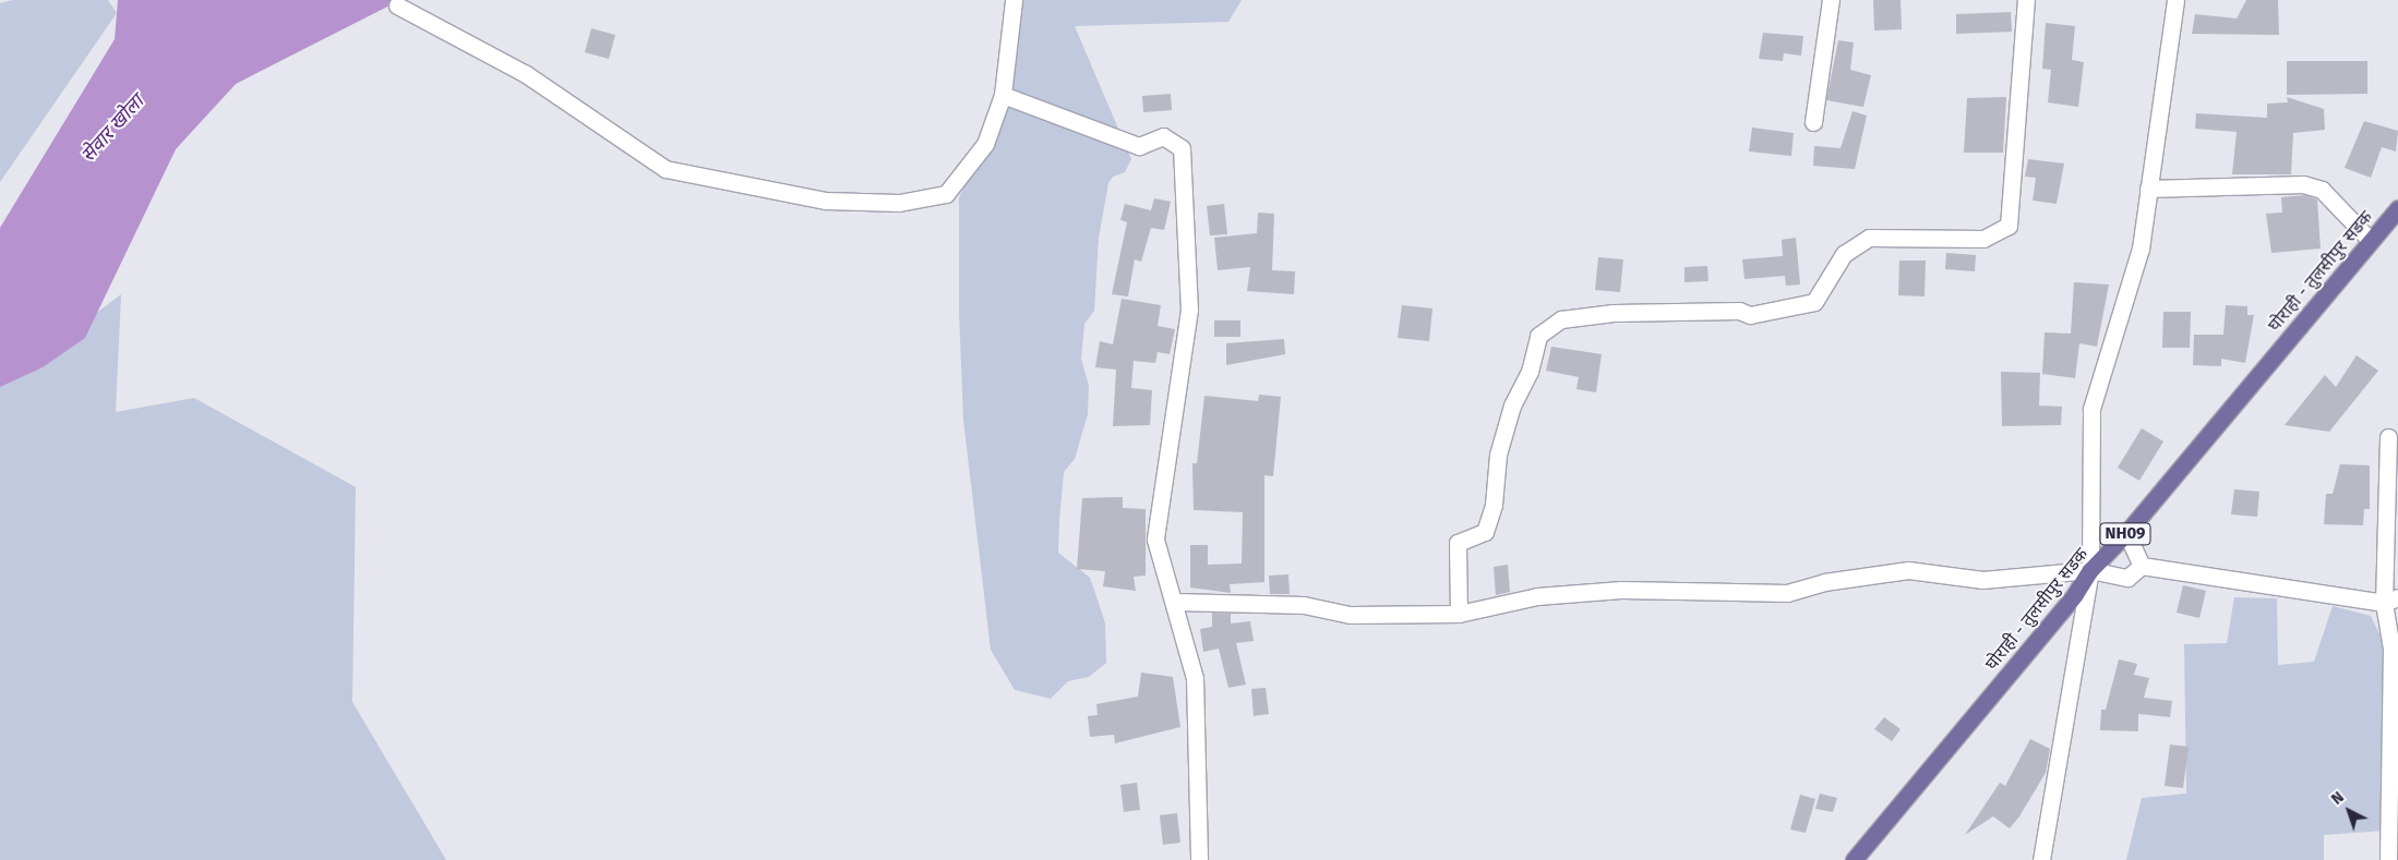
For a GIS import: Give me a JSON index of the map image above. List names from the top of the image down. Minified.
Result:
{"streets":{"main road":["घोराही - तुलसीपुर सडक","NH09"]},"water":["सेवार खोला"],"north":"top left"}
